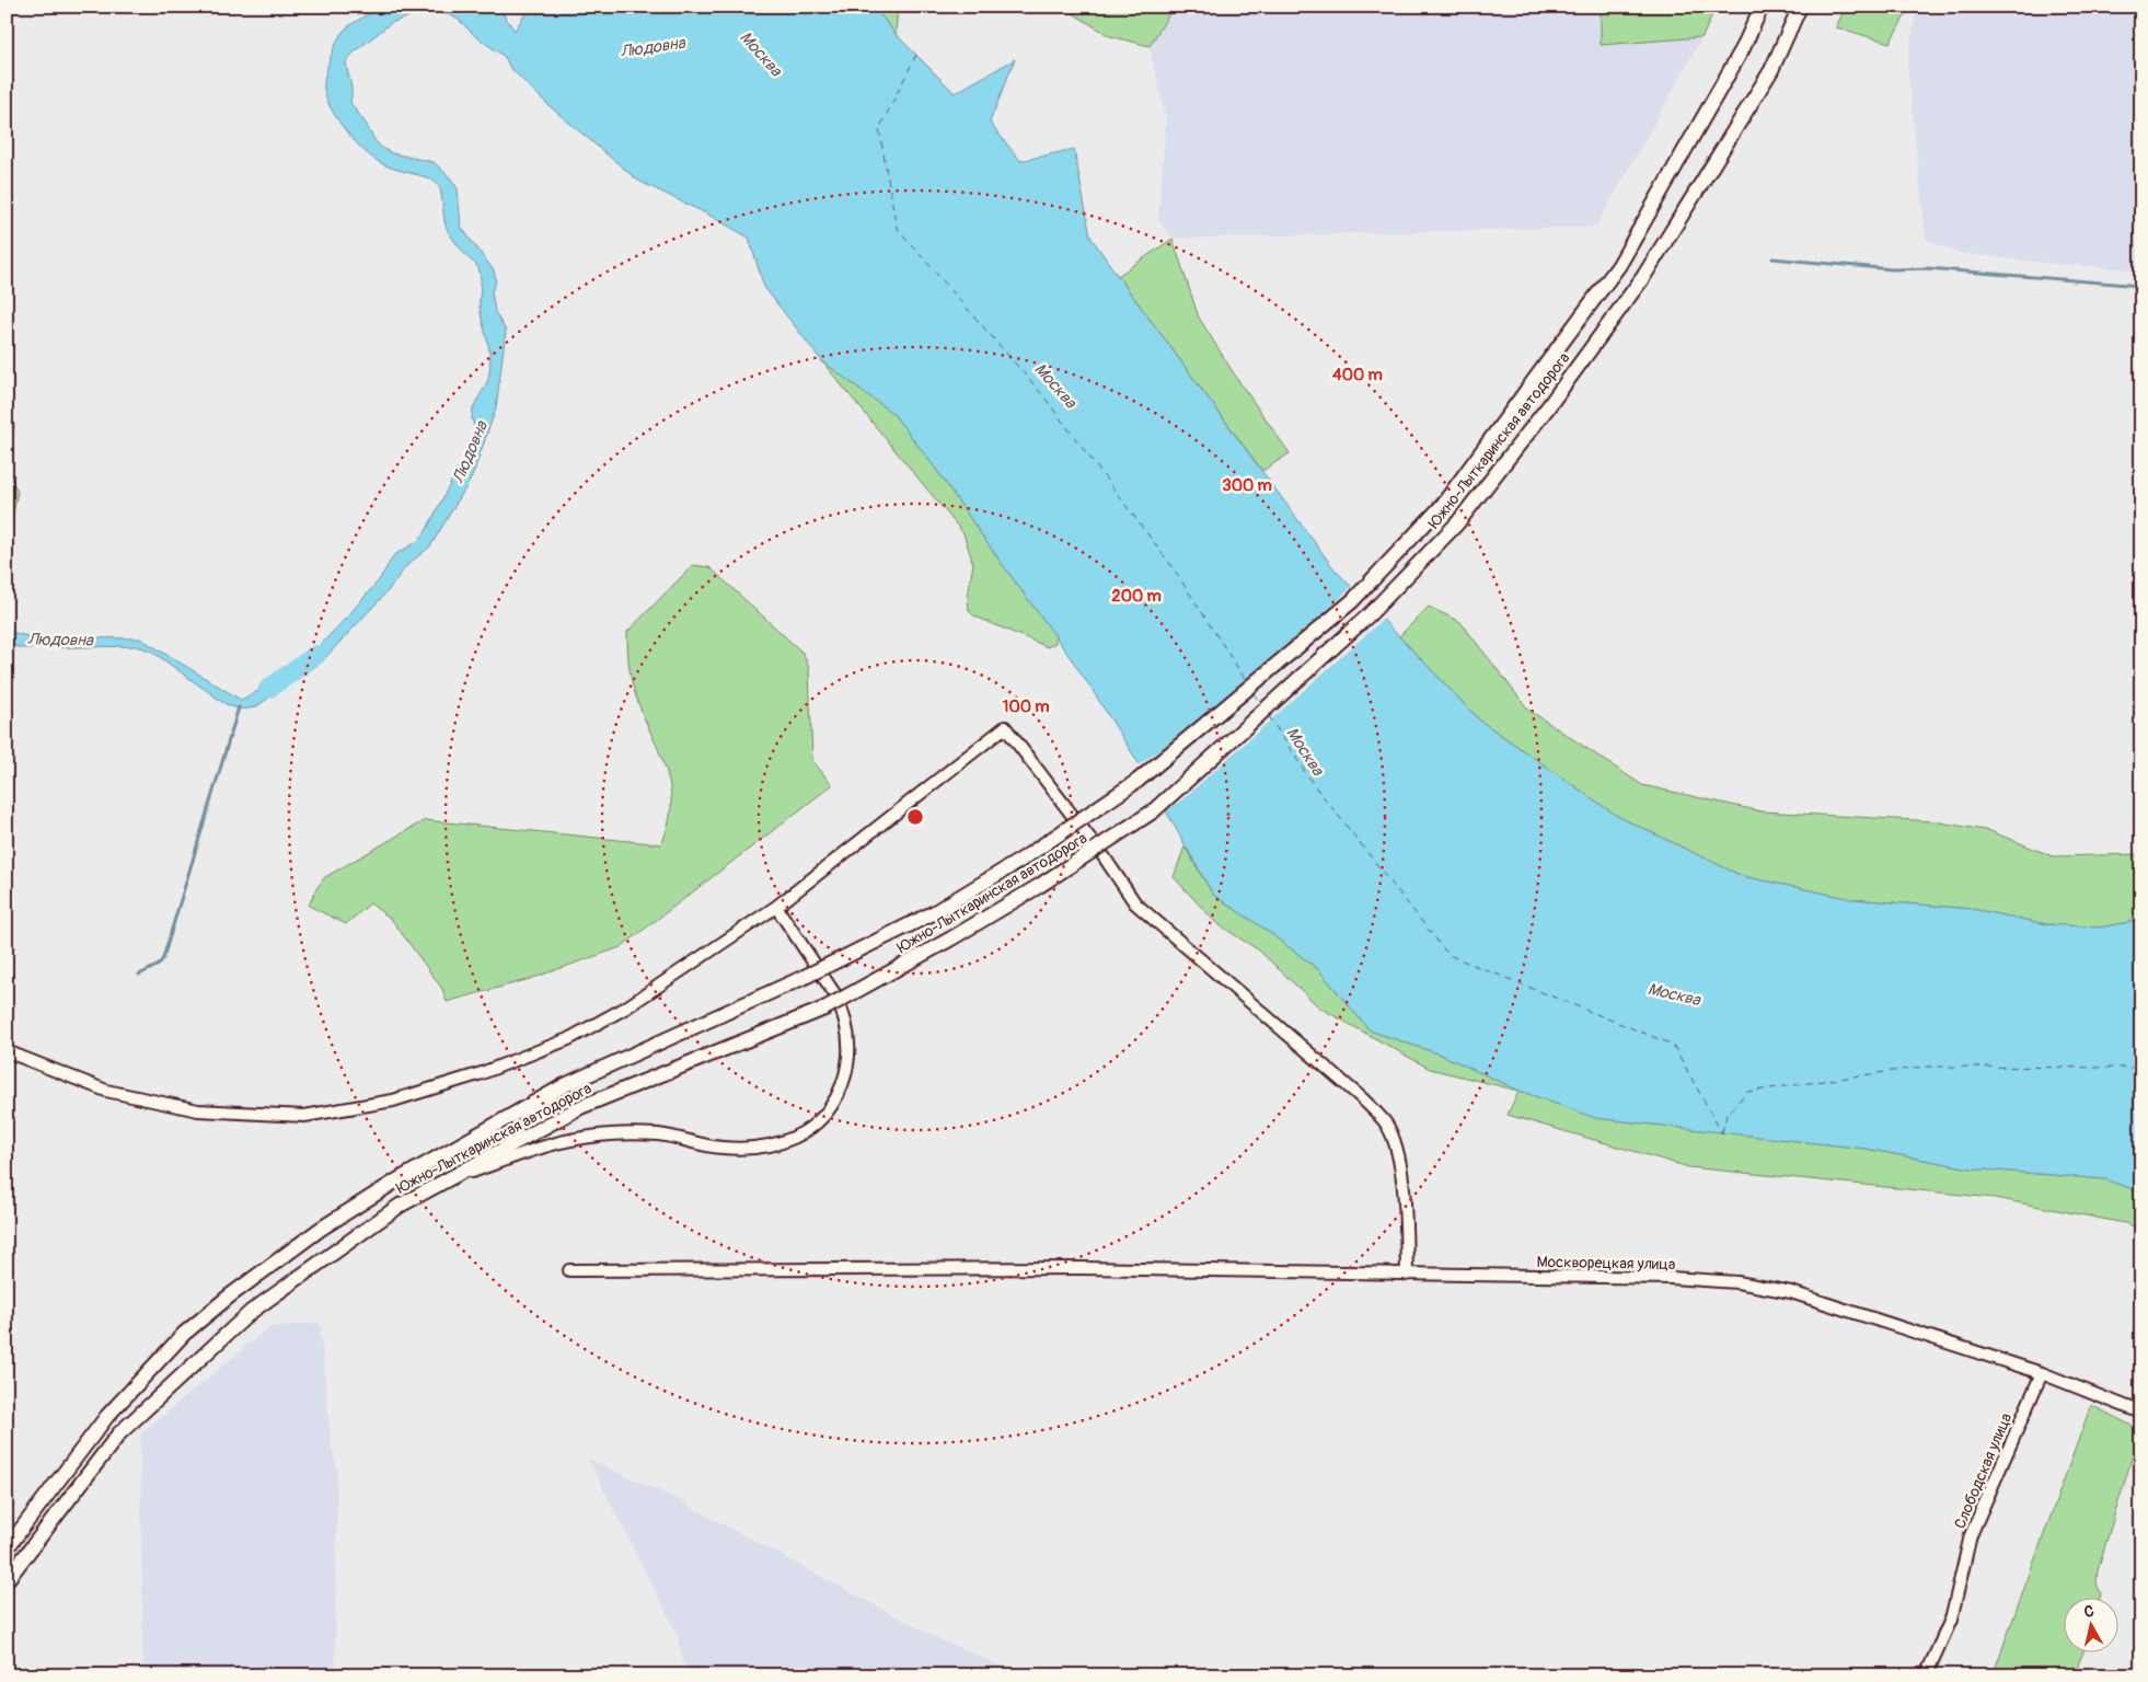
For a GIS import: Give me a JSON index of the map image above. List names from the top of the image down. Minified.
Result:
{"streets":{"main road":["Южно-Лыткаринская автодорога"],"street":["Москворецкая улица","Слободская улица"]},"crossings":[["Москворецкая улица","Слободская улица"]],"water":["Людовна","Москва"],"north":"top","rings":["400 m","300 m","200 m","100 m"]}
